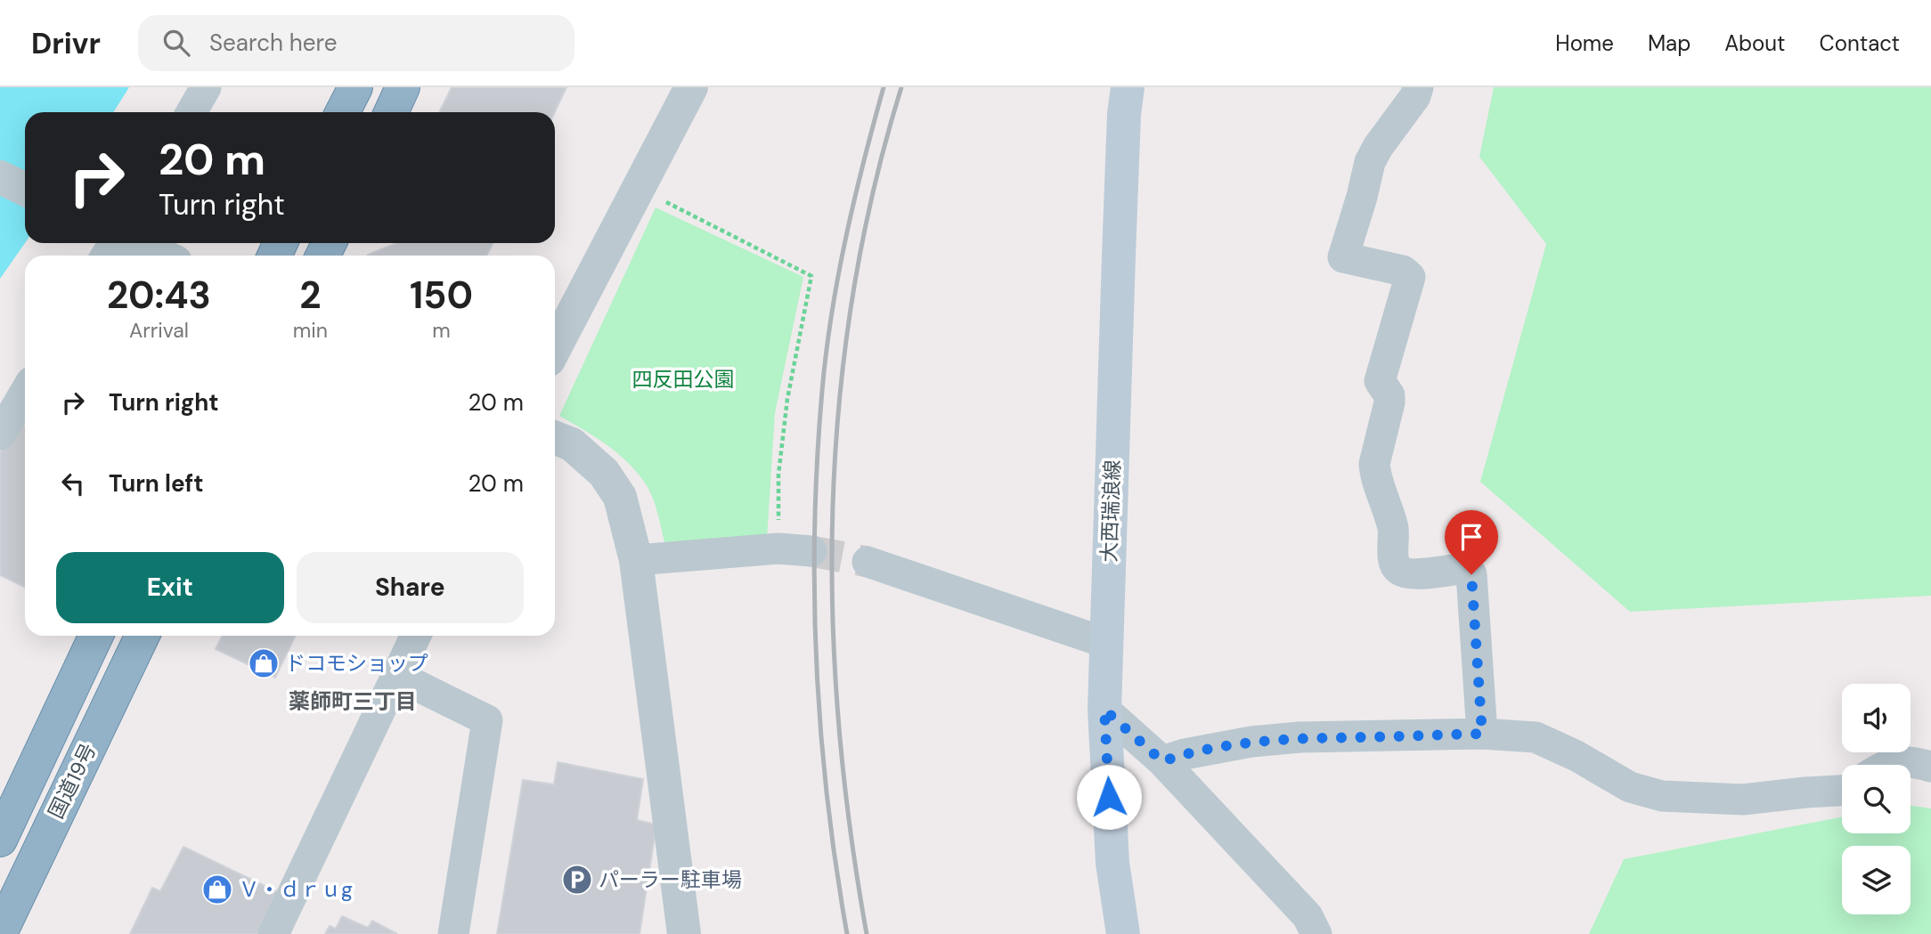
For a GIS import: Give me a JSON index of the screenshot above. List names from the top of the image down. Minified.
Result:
{"streets":{"highway":["国道19号"],"main road":["大西瑞浪線"]},"districts":["薬師町三丁目"],"parks":["四反田公園"],"places":{"shop":["ドコモショップ","Ｖ・ｄｒｕg"],"parking":["パーラー駐車場"]},"page":{"header":"Drivr","search":"Search here","nav":["Home","Map","About","Contact"],"turn":["20 m","Turn right"],"eta":["20:43","Arrival","2","min","150","m"],"list":[{"name":"Turn right","value":"20 m"},{"name":"Turn left","value":"20 m"}],"buttons":["Exit","Share"]}}
